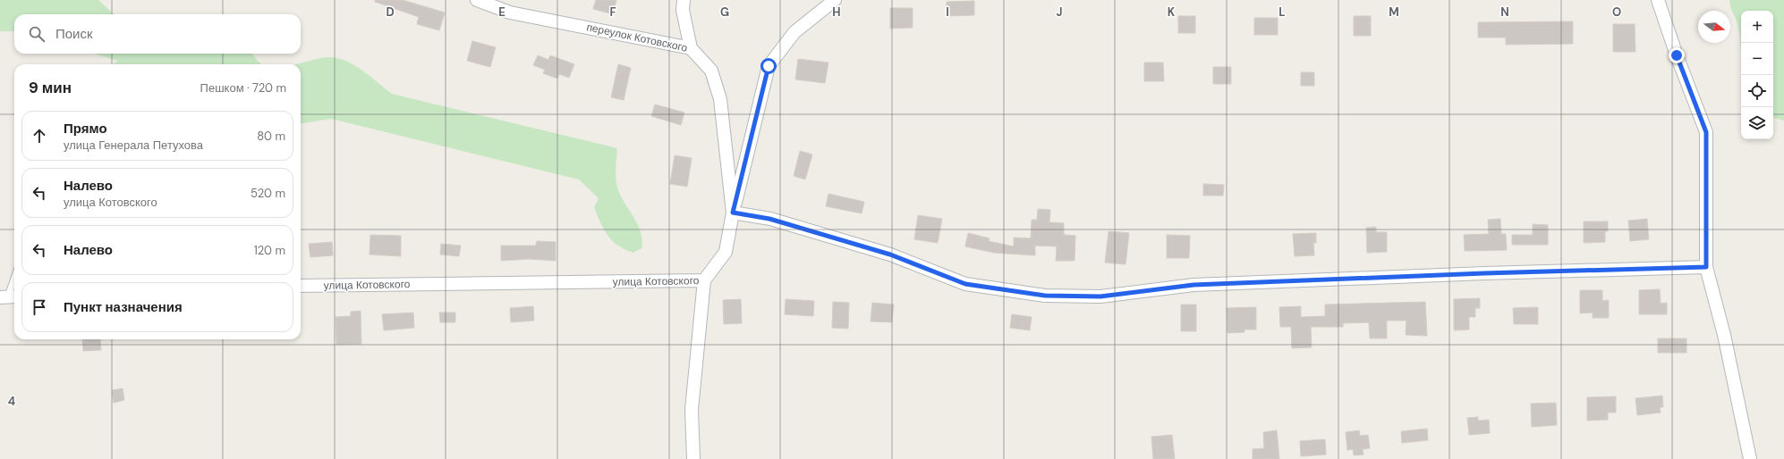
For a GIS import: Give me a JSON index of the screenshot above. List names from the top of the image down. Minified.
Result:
{"streets":{"street":["переулок Котовского","улица Котовского"]},"crossings":[["переулок Котовского","улица Котовского"]],"north":"right","page":{"map_buttons":["+","−"],"search":"Поиск","heading":["9 мин","Пешком · 720 m"],"list":[["Прямо","улица Генерала Петухова","80 m"],["Налево","улица Котовского","520 m"],["Налево","120 m"],"Пункт назначения"]},"grid":{"columns":["D","E","F","G","H","I","J","K","L","M","N","O"],"rows":["4"]}}
